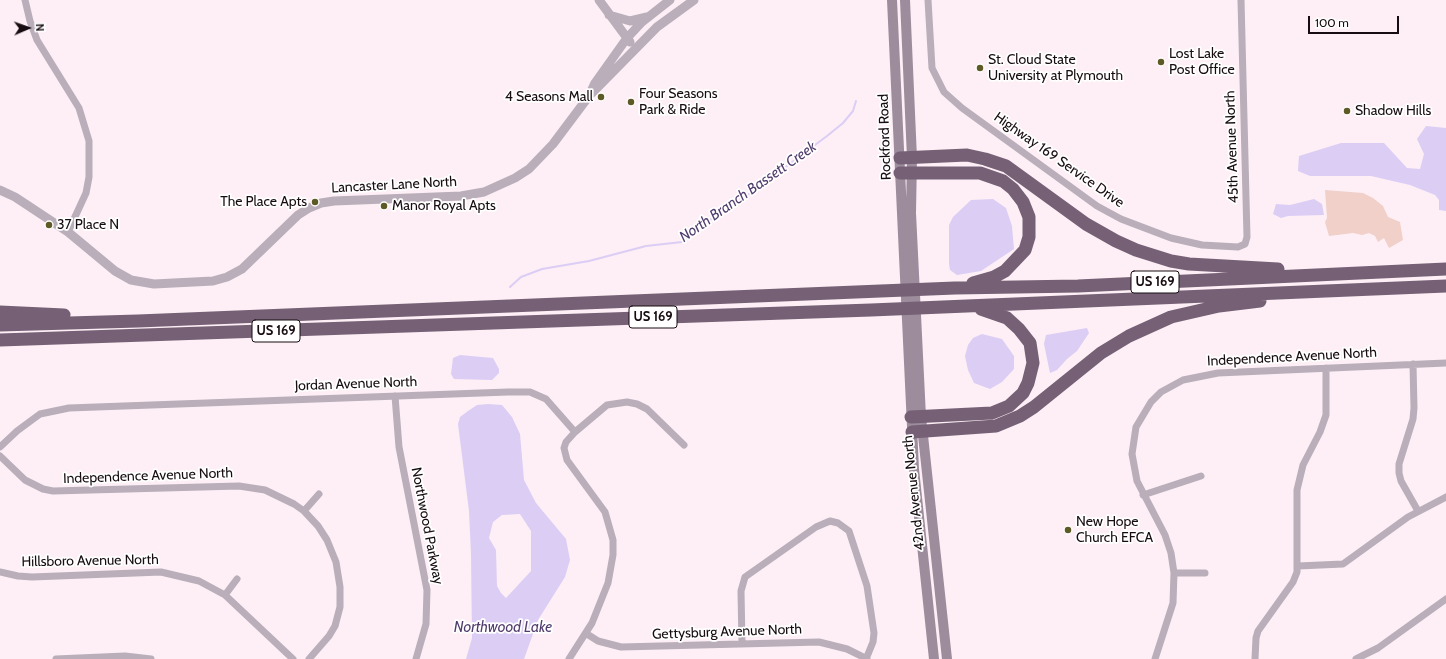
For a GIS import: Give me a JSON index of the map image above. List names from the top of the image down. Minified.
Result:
{"streets":{"highway":["US 169"],"main road":["Rockford Road","42nd Avenue North"],"street":["45th Avenue North","Highway 169 Service Drive","Lancaster Lane North","Independence Avenue North","Jordan Avenue North","Northwood Parkway","Hillsboro Avenue North","Gettysburg Avenue North"]},"crossings":[["Rockford Road","42nd Avenue North"],["45th Avenue North","Highway 169 Service Drive"],["Jordan Avenue North","Northwood Parkway"]],"water":["North Branch Bassett Creek","Northwood Lake"],"places":["Lost Lake Post Office","St. Cloud State University at Plymouth","4 Seasons Mall","Four Seasons Park & Ride","Shadow Hills","The Place Apts","Manor Royal Apts","37 Place N","New Hope Church EFCA"],"scale_bar":"100 m","north":"right"}
